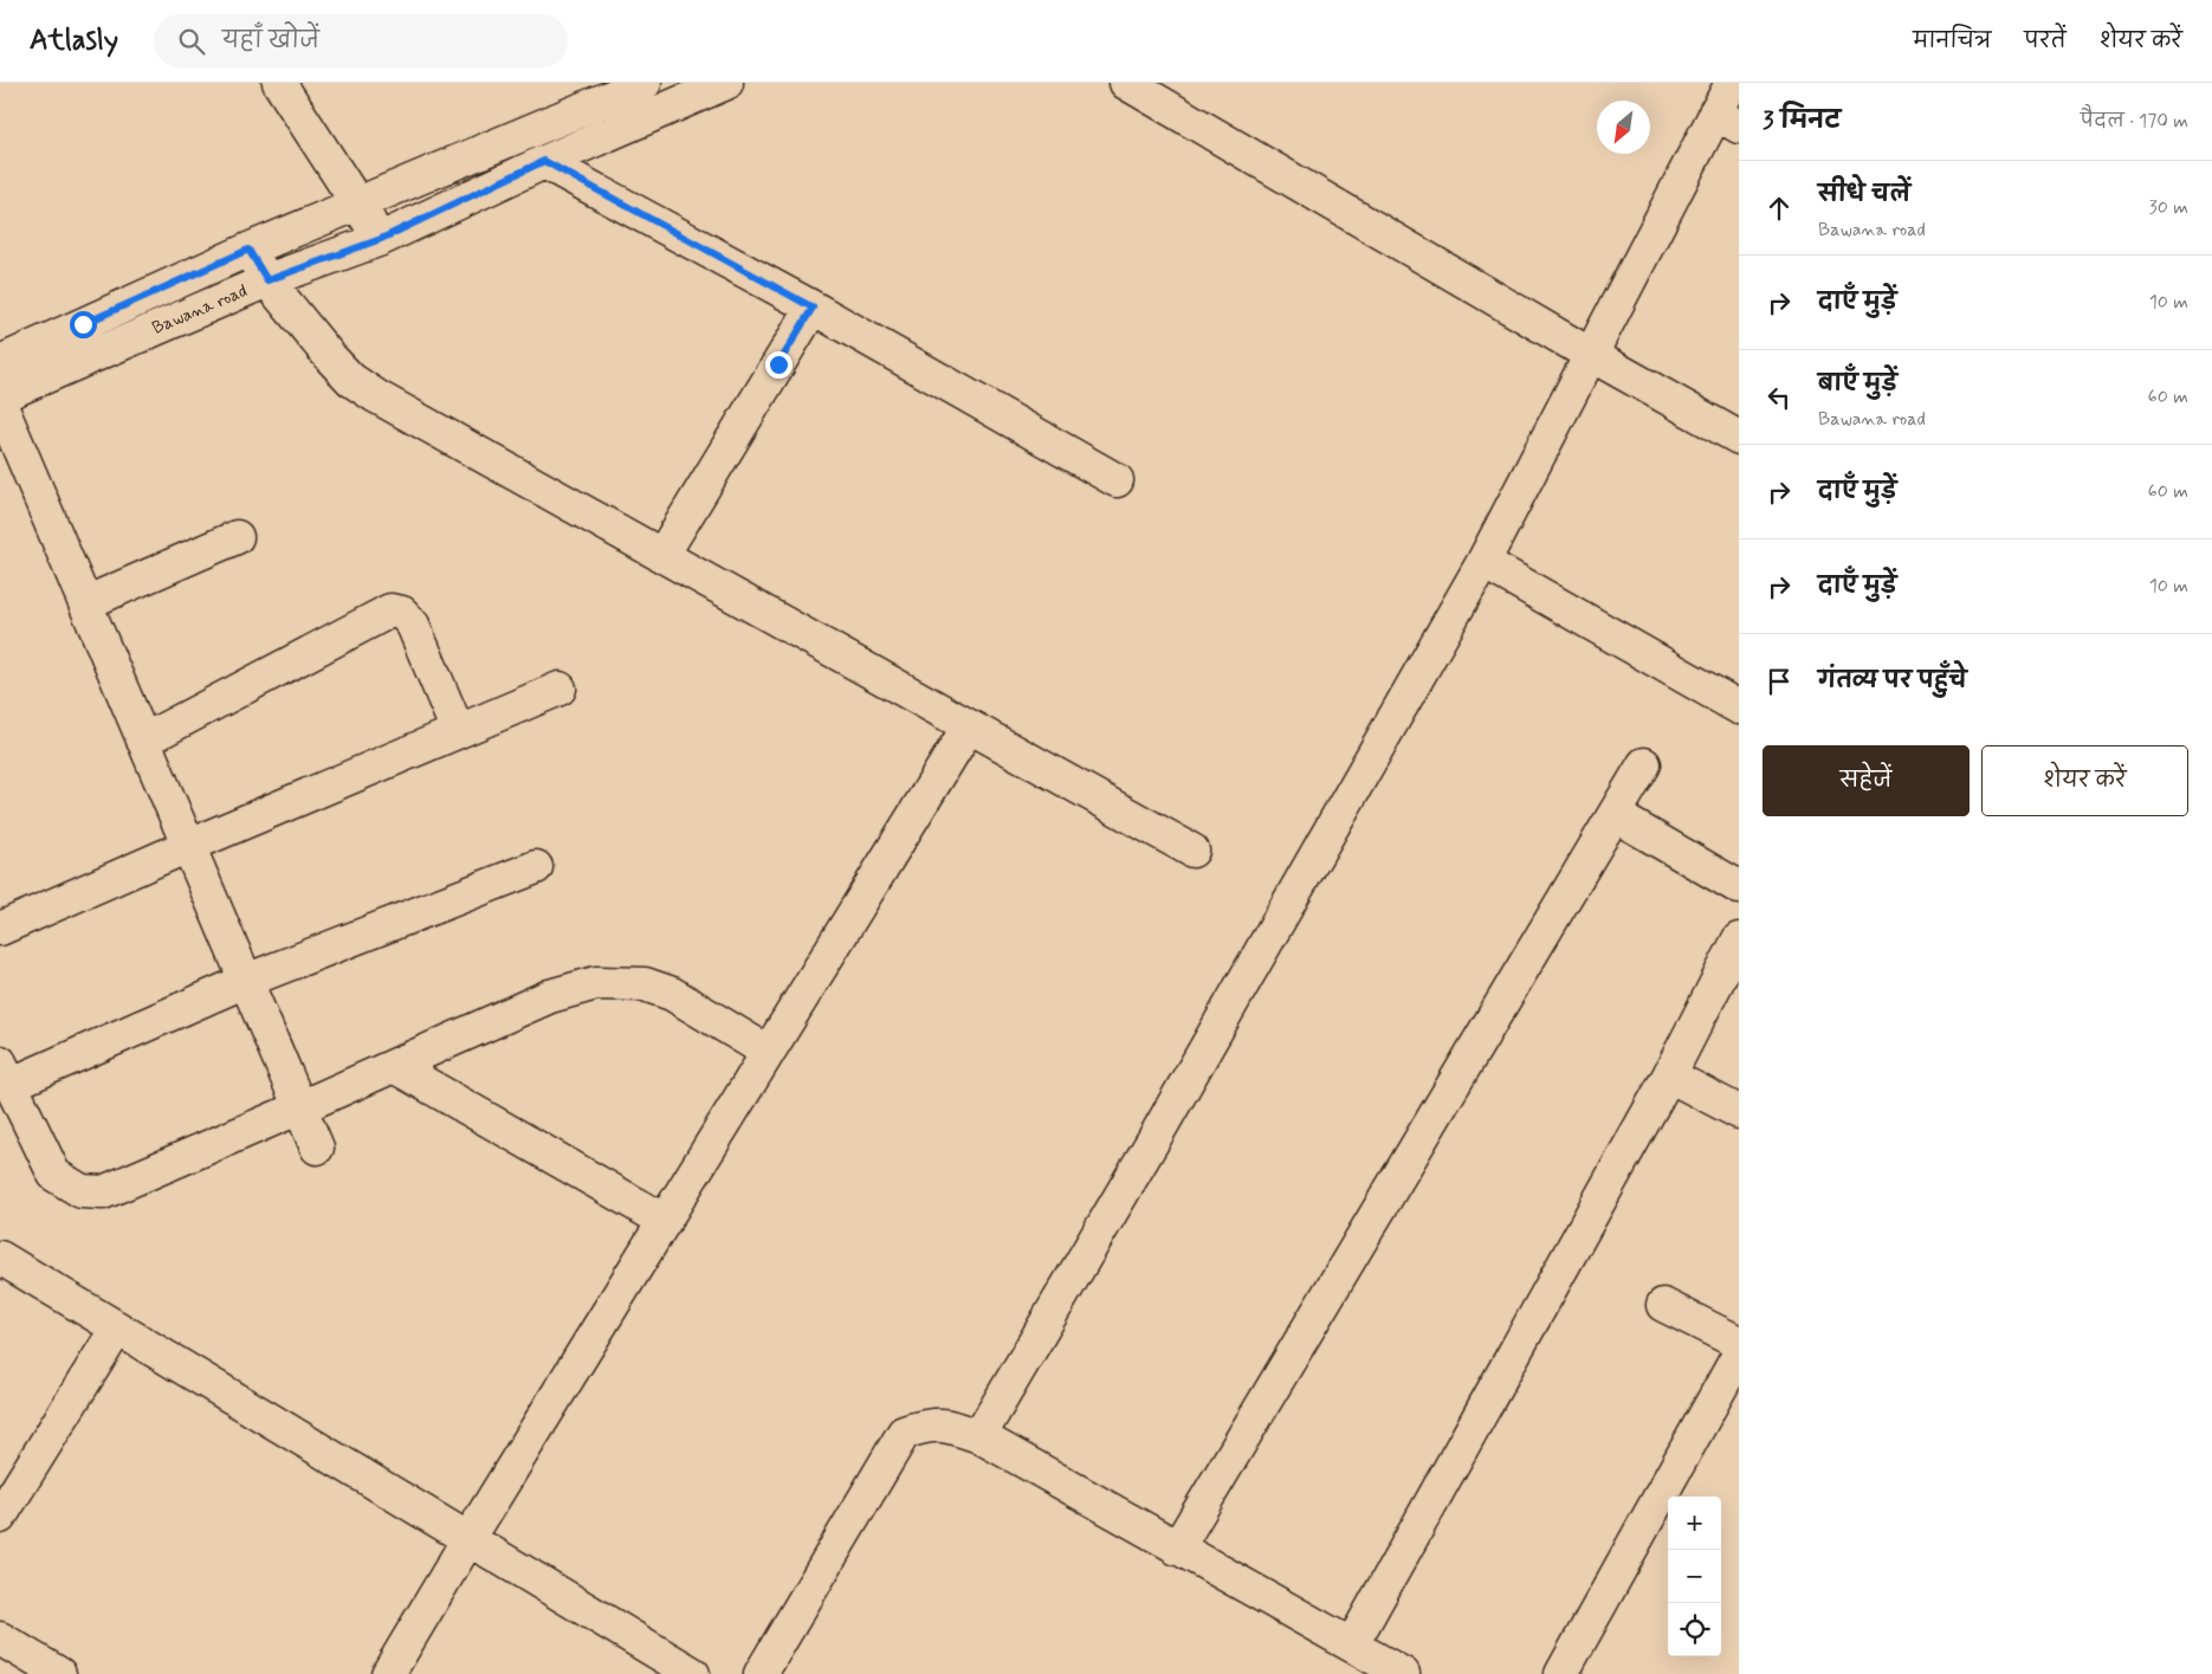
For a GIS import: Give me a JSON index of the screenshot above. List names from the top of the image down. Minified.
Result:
{"streets":{"street":["Bawana road"]},"north":"bottom left","page":{"header":"Atlasly","search":"यहाँ खोजें","nav":["मानचित्र","परतें","शेयर करें"],"heading":["3 मिनट","पैदल · 170 m"],"list":[["सीधे चलें","Bawana road","30 m"],["दाएँ मुड़ें","10 m"],["बाएँ मुड़ें","Bawana road","60 m"],["दाएँ मुड़ें","60 m"],["दाएँ मुड़ें","10 m"],"गंतव्य पर पहुँचे"],"buttons":["सहेजें","शेयर करें"],"map_buttons":["+","−"]}}
